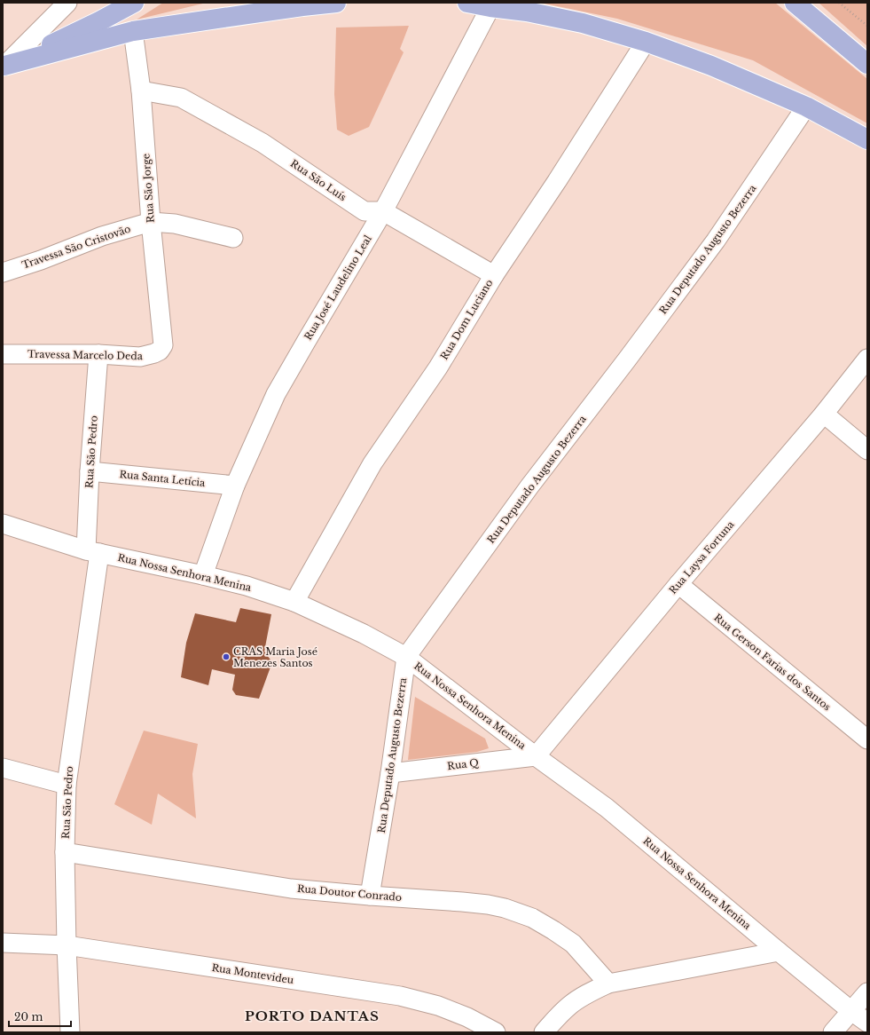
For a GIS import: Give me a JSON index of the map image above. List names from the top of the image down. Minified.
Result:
{"streets":{"street":["Rua São Luís","Rua São Jorge","Travessa São Cristovão","Rua Deputado Augusto Bezerra","Rua José Laudelino Leal","Rua Dom Luciano","Travessa Marcelo Deda","Rua São Pedro","Rua Santa Letícia","Rua Laysa Fortuna","Rua Nossa Senhora Menina","Rua Gerson Farias dos Santos","Rua Q","Rua Doutor Conrado","Rua Montevideu"]},"crossings":[["Rua São Luís","Rua São Jorge"],["Rua São Luís","Rua José Laudelino Leal"],["Rua São Luís","Rua Dom Luciano"],["Rua São Jorge","Travessa São Cristovão"],["Rua São Jorge","Travessa Marcelo Deda"],["Rua Deputado Augusto Bezerra","Rua Nossa Senhora Menina"],["Rua Deputado Augusto Bezerra","Rua Q"],["Rua Deputado Augusto Bezerra","Rua Doutor Conrado"],["Rua José Laudelino Leal","Rua Santa Letícia"],["Rua José Laudelino Leal","Rua Nossa Senhora Menina"],["Rua Dom Luciano","Rua Nossa Senhora Menina"],["Travessa Marcelo Deda","Rua São Pedro"],["Rua São Pedro","Rua Santa Letícia"],["Rua São Pedro","Rua Nossa Senhora Menina"],["Rua São Pedro","Rua Doutor Conrado"],["Rua São Pedro","Rua Montevideu"],["Rua Laysa Fortuna","Rua Nossa Senhora Menina"],["Rua Laysa Fortuna","Rua Gerson Farias dos Santos"],["Rua Laysa Fortuna","Rua Q"],["Rua Nossa Senhora Menina","Rua Q"]],"districts":["PORTO DANTAS"],"places":["CRAS Maria José Menezes Santos"],"scale_bar":"20 m"}
